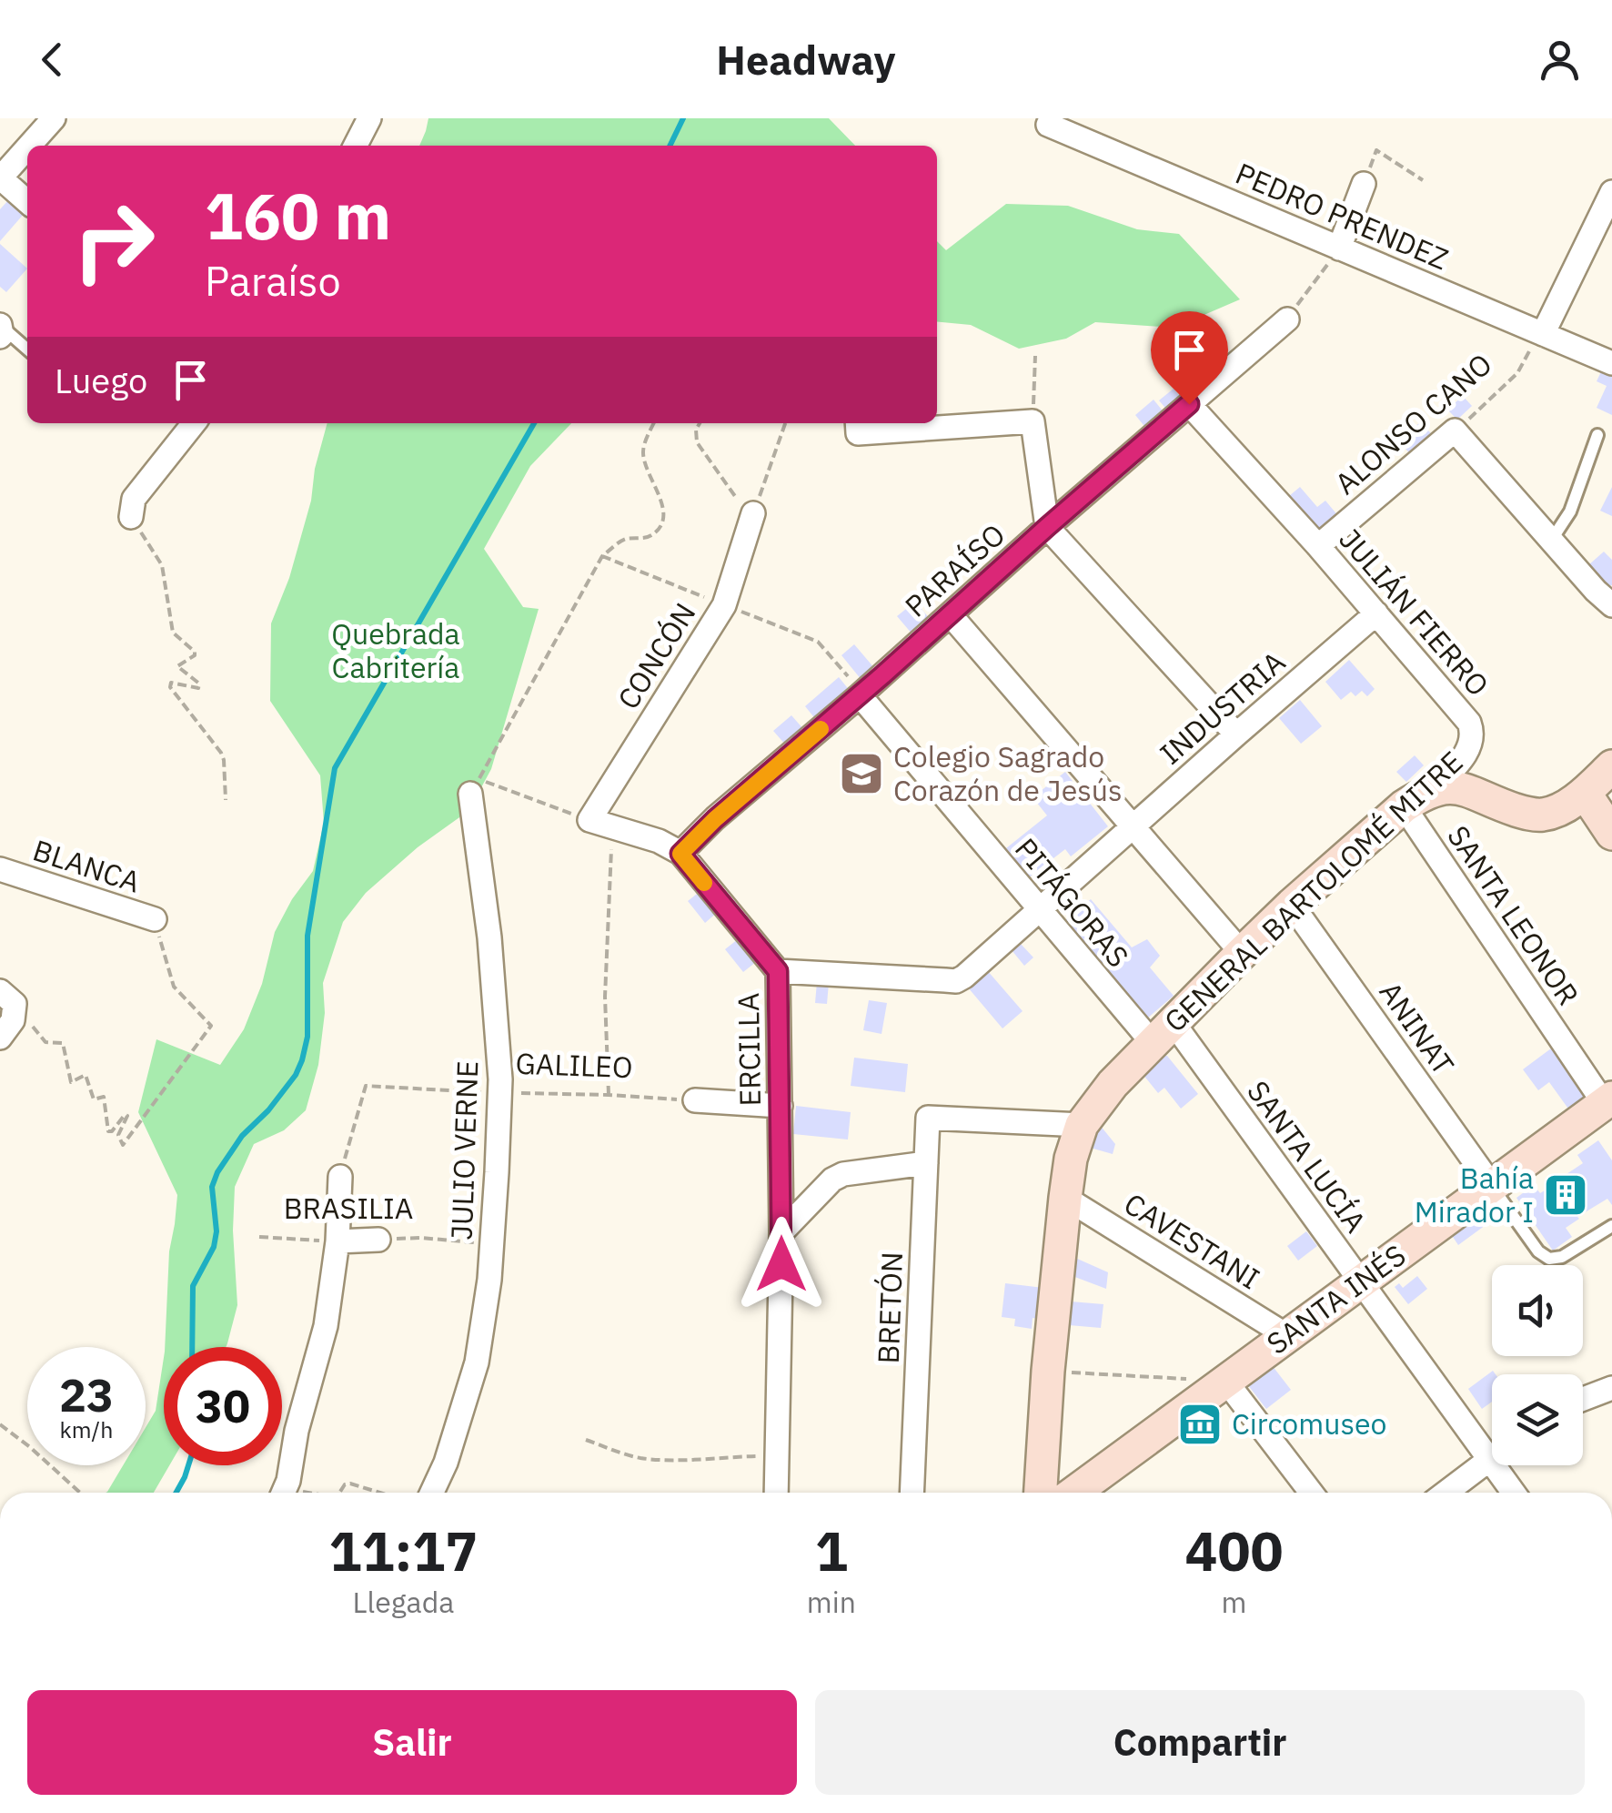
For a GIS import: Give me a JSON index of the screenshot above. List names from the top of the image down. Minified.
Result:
{"streets":{"street":["PEDRO PRENDEZ","ALONSO CANO","PARAÍSO","JULIÁN FIERRO","CONCÓN","INDUSTRIA","BLANCA","GENERAL BARTOLOMÉ MITRE","PITÁGORAS","SANTA LEONOR","ANINAT","ERCILLA","JULIO VERNE","SANTA LUCÍA","BRASILIA","CAVESTANI","SANTA INÉS","BRETÓN"],"path":["GALILEO"]},"crossings":[["PEDRO PRENDEZ","ALONSO CANO"],["ALONSO CANO","JULIÁN FIERRO"],["PARAÍSO","JULIÁN FIERRO"],["PARAÍSO","PITÁGORAS"],["PARAÍSO","ERCILLA"],["JULIÁN FIERRO","INDUSTRIA"],["JULIÁN FIERRO","GENERAL BARTOLOMÉ MITRE"],["CONCÓN","ERCILLA"],["INDUSTRIA","PITÁGORAS"],["INDUSTRIA","ERCILLA"],["GENERAL BARTOLOMÉ MITRE","PITÁGORAS"],["GENERAL BARTOLOMÉ MITRE","SANTA LEONOR"],["GENERAL BARTOLOMÉ MITRE","ANINAT"],["GENERAL BARTOLOMÉ MITRE","SANTA LUCÍA"],["GENERAL BARTOLOMÉ MITRE","CAVESTANI"],["GENERAL BARTOLOMÉ MITRE","BRETÓN"],["PITÁGORAS","SANTA LUCÍA"],["SANTA LEONOR","SANTA INÉS"],["ANINAT","SANTA INÉS"],["GALILEO","JULIO VERNE"],["JULIO VERNE","BRASILIA"],["SANTA LUCÍA","SANTA INÉS"],["CAVESTANI","SANTA INÉS"]],"parks":["Quebrada Cabritería"],"places":{"school or university":["Colegio Sagrado Corazón de Jesús"],"building":["Bahía Mirador I"],"museum":["Circomuseo"]},"page":{"header":"Headway","turn":["160 m","Paraíso"],"then":"Luego","speed":"23 km/h","limit":"30","eta":["11:17","Llegada","1","min","400","m"],"buttons":["Salir","Compartir"]}}
